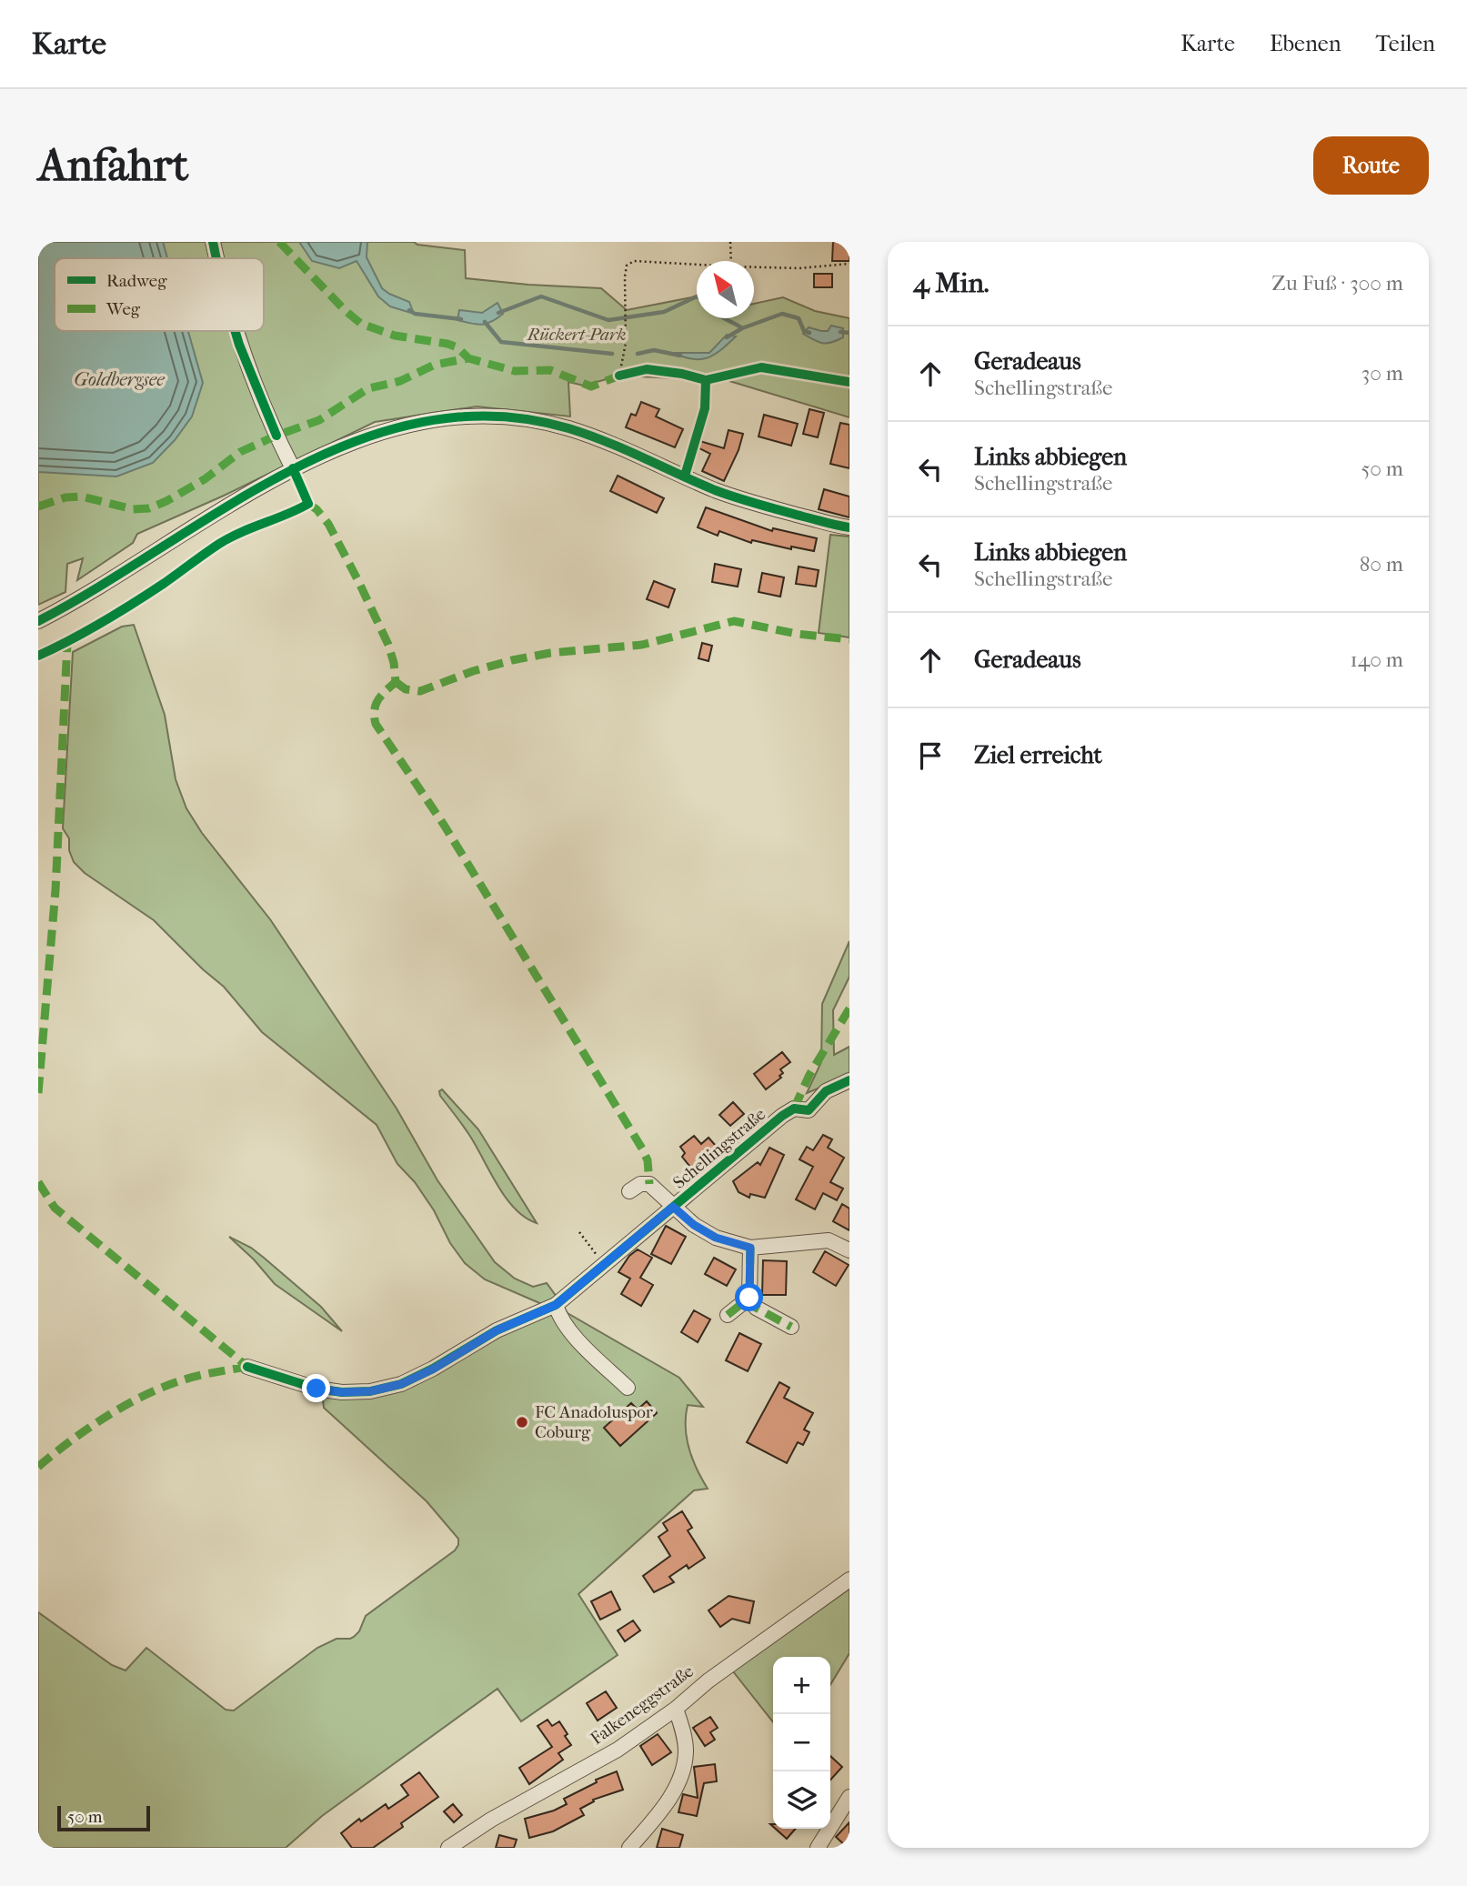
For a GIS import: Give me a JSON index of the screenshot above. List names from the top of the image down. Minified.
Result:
{"streets":{"street":["Schellingstraße","Falkeneggstraße"]},"water":["Goldbergsee"],"parks":["Rückert-Park"],"places":["FC Anadoluspor Coburg"],"legend":["Radweg","Weg"],"scale_bar":"50 m","north":"top left","page":{"header":"Karte","nav":["Karte","Ebenen","Teilen"],"buttons":"Route","title":"Anfahrt","heading":["4 Min.","Zu Fuß · 300 m"],"list":[["Geradeaus","Schellingstraße","30 m"],["Links abbiegen","Schellingstraße","50 m"],["Links abbiegen","Schellingstraße","80 m"],["Geradeaus","140 m"],"Ziel erreicht"],"map_buttons":["+","−"],"scale":"50 m"}}
